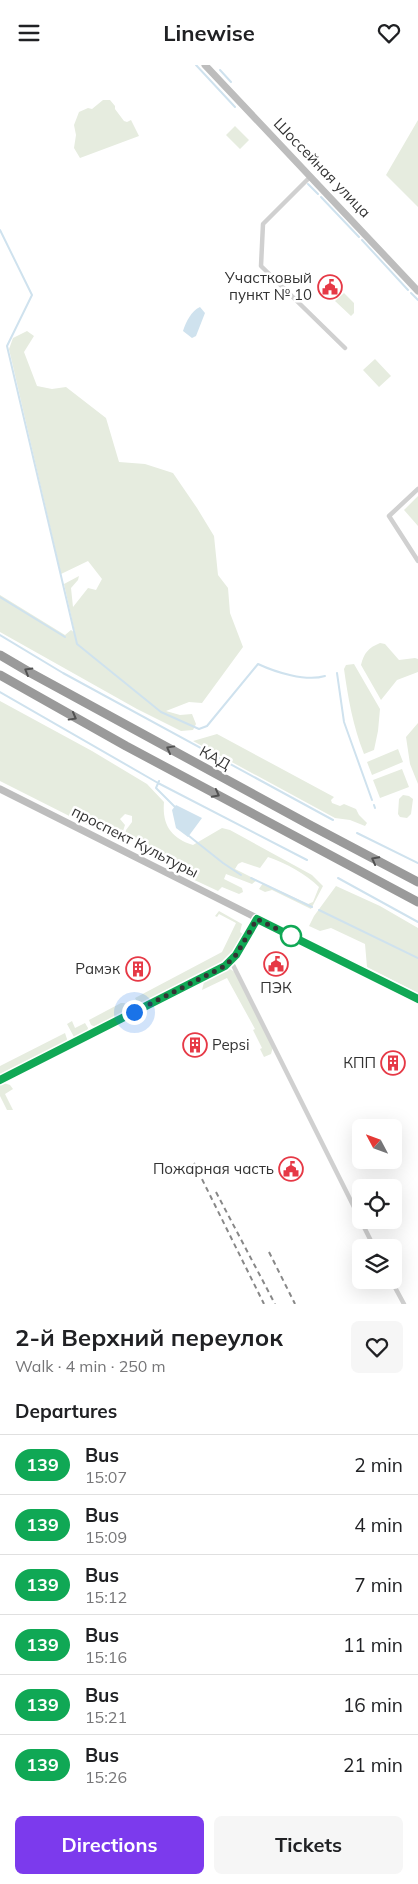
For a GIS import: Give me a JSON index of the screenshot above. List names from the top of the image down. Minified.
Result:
{"streets":{"highway":["КАД"],"street":["Шоссейная улица","проспект Культуры"]},"places":{"public building":["Участковый пункт № 10","ПЭК","Пожарная часть"],"building":["Рамэк","Pepsi","КПП"]},"lines":["bus line 139"],"north":"top left","page":{"header":"Linewise","heading":[["2-й Верхний переулок","Walk · 4 min · 250 m"],"Departures"],"list":[{"mark":"139","name":"Bus","note":"15:07","value":"2 min"},{"mark":"139","name":"Bus","note":"15:09","value":"4 min"},{"mark":"139","name":"Bus","note":"15:12","value":"7 min"},{"mark":"139","name":"Bus","note":"15:16","value":"11 min"},{"mark":"139","name":"Bus","note":"15:21","value":"16 min"},{"mark":"139","name":"Bus","note":"15:26","value":"21 min"}],"buttons":["Directions","Tickets"]}}
